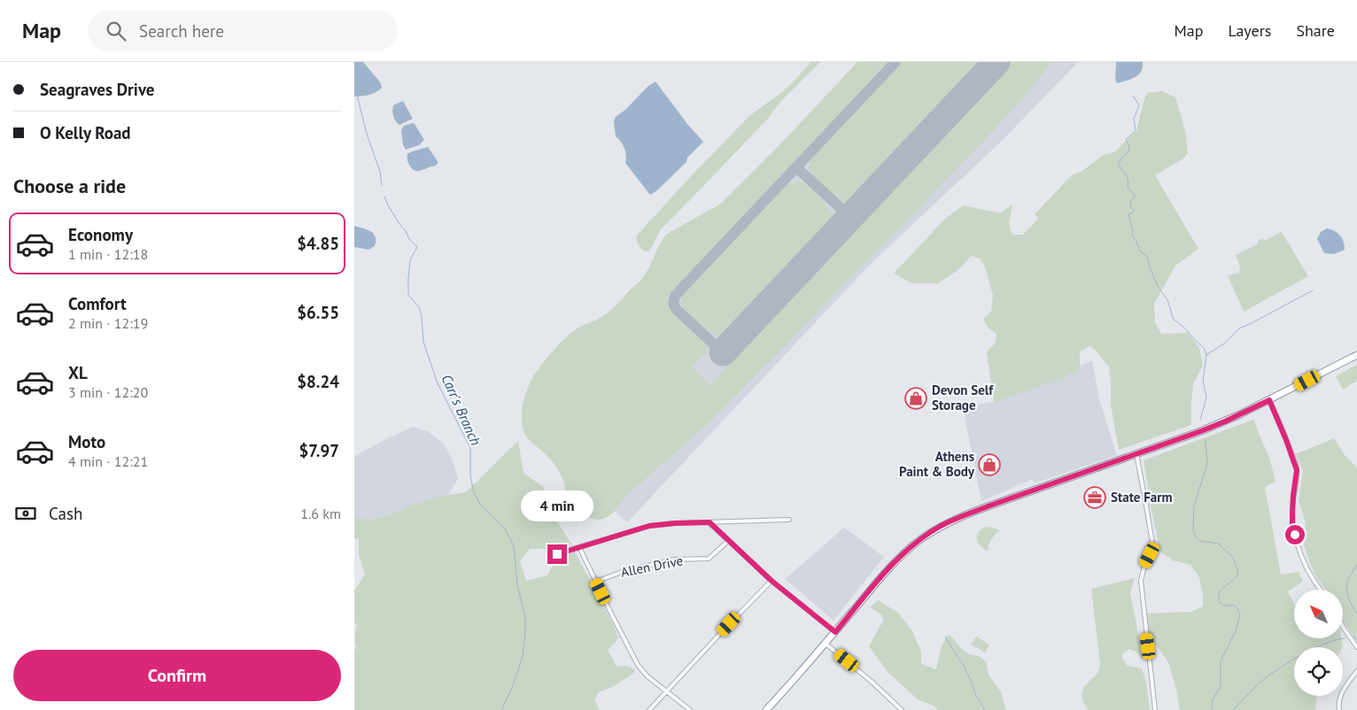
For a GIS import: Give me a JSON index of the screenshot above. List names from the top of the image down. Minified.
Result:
{"streets":{"street":["Allen Drive"]},"water":["Carr's Branch"],"places":{"shop":["Devon Self Storage","Athens Paint & Body"],"office":["State Farm"]},"north":"top left","page":{"header":"Map","search":"Search here","nav":["Map","Layers","Share"],"banner":["Seagraves Drive","O Kelly Road"],"heading":"Choose a ride","list":[{"name":"Economy","note":"1 min · 12:18","value":"$4.85"},{"name":"Comfort","note":"2 min · 12:19","value":"$6.55"},{"name":"XL","note":"3 min · 12:20","value":"$8.24"},{"name":"Moto","note":"4 min · 12:21","value":"$7.97"}],"pay":["Cash","1.6 km"],"bubble":"4 min","buttons":"Confirm"}}
